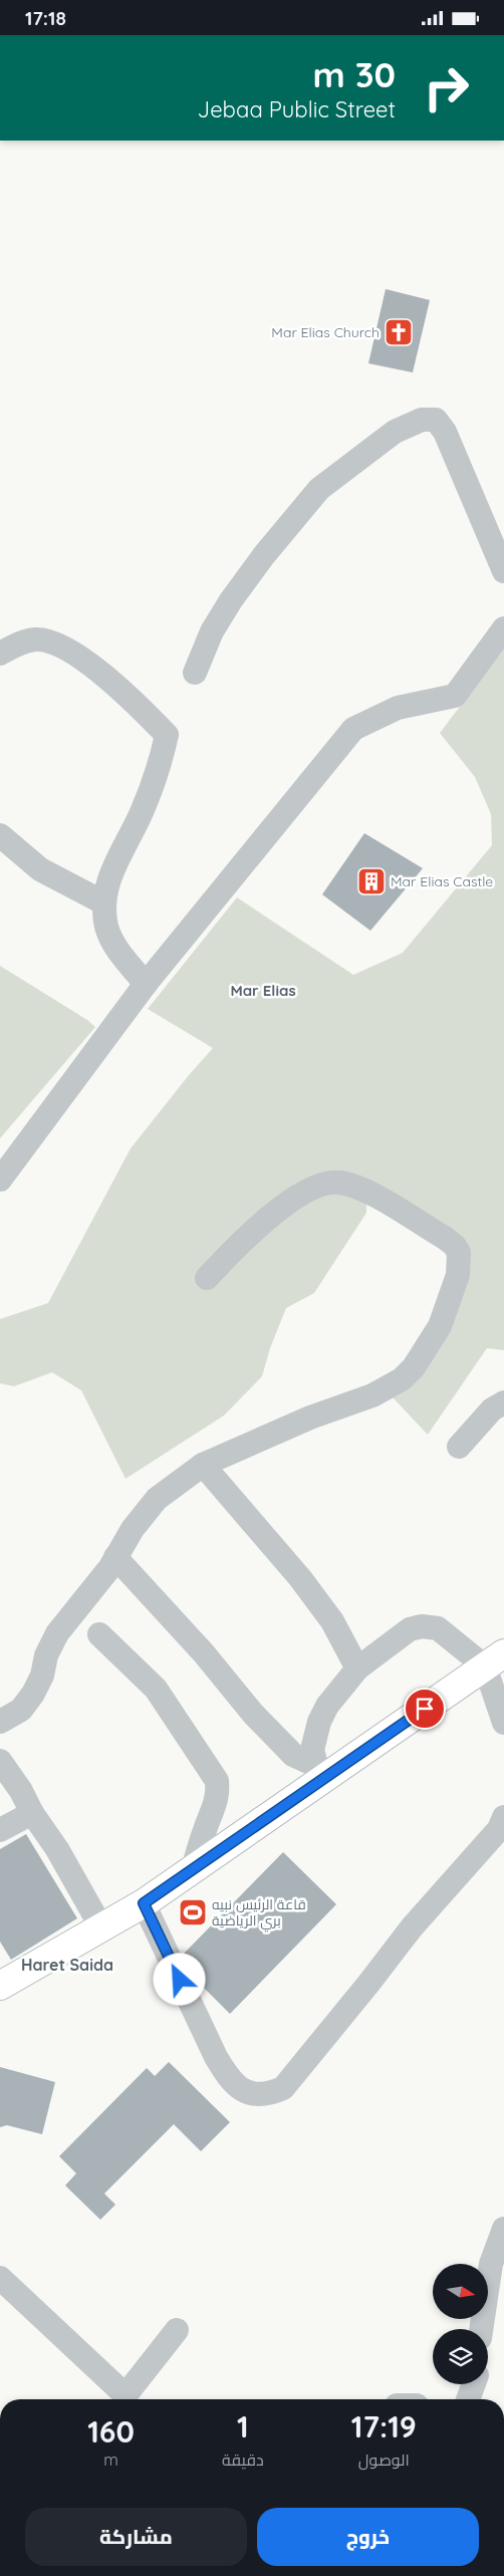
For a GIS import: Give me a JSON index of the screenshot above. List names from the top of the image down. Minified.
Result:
{"districts":["Mar Elias","Haret Saida"],"places":{"church":["Mar Elias Church"],"building":["Mar Elias Castle"],"sports":["قاعة الرئيس نبيه بري الرياضية"]},"north":"right","page":{"status":"17:18","turn":["30 m","Jebaa Public Street"],"eta":["17:19","الوصول","1","دقيقة","160","m"],"buttons":["خروج","مشاركة"]}}
